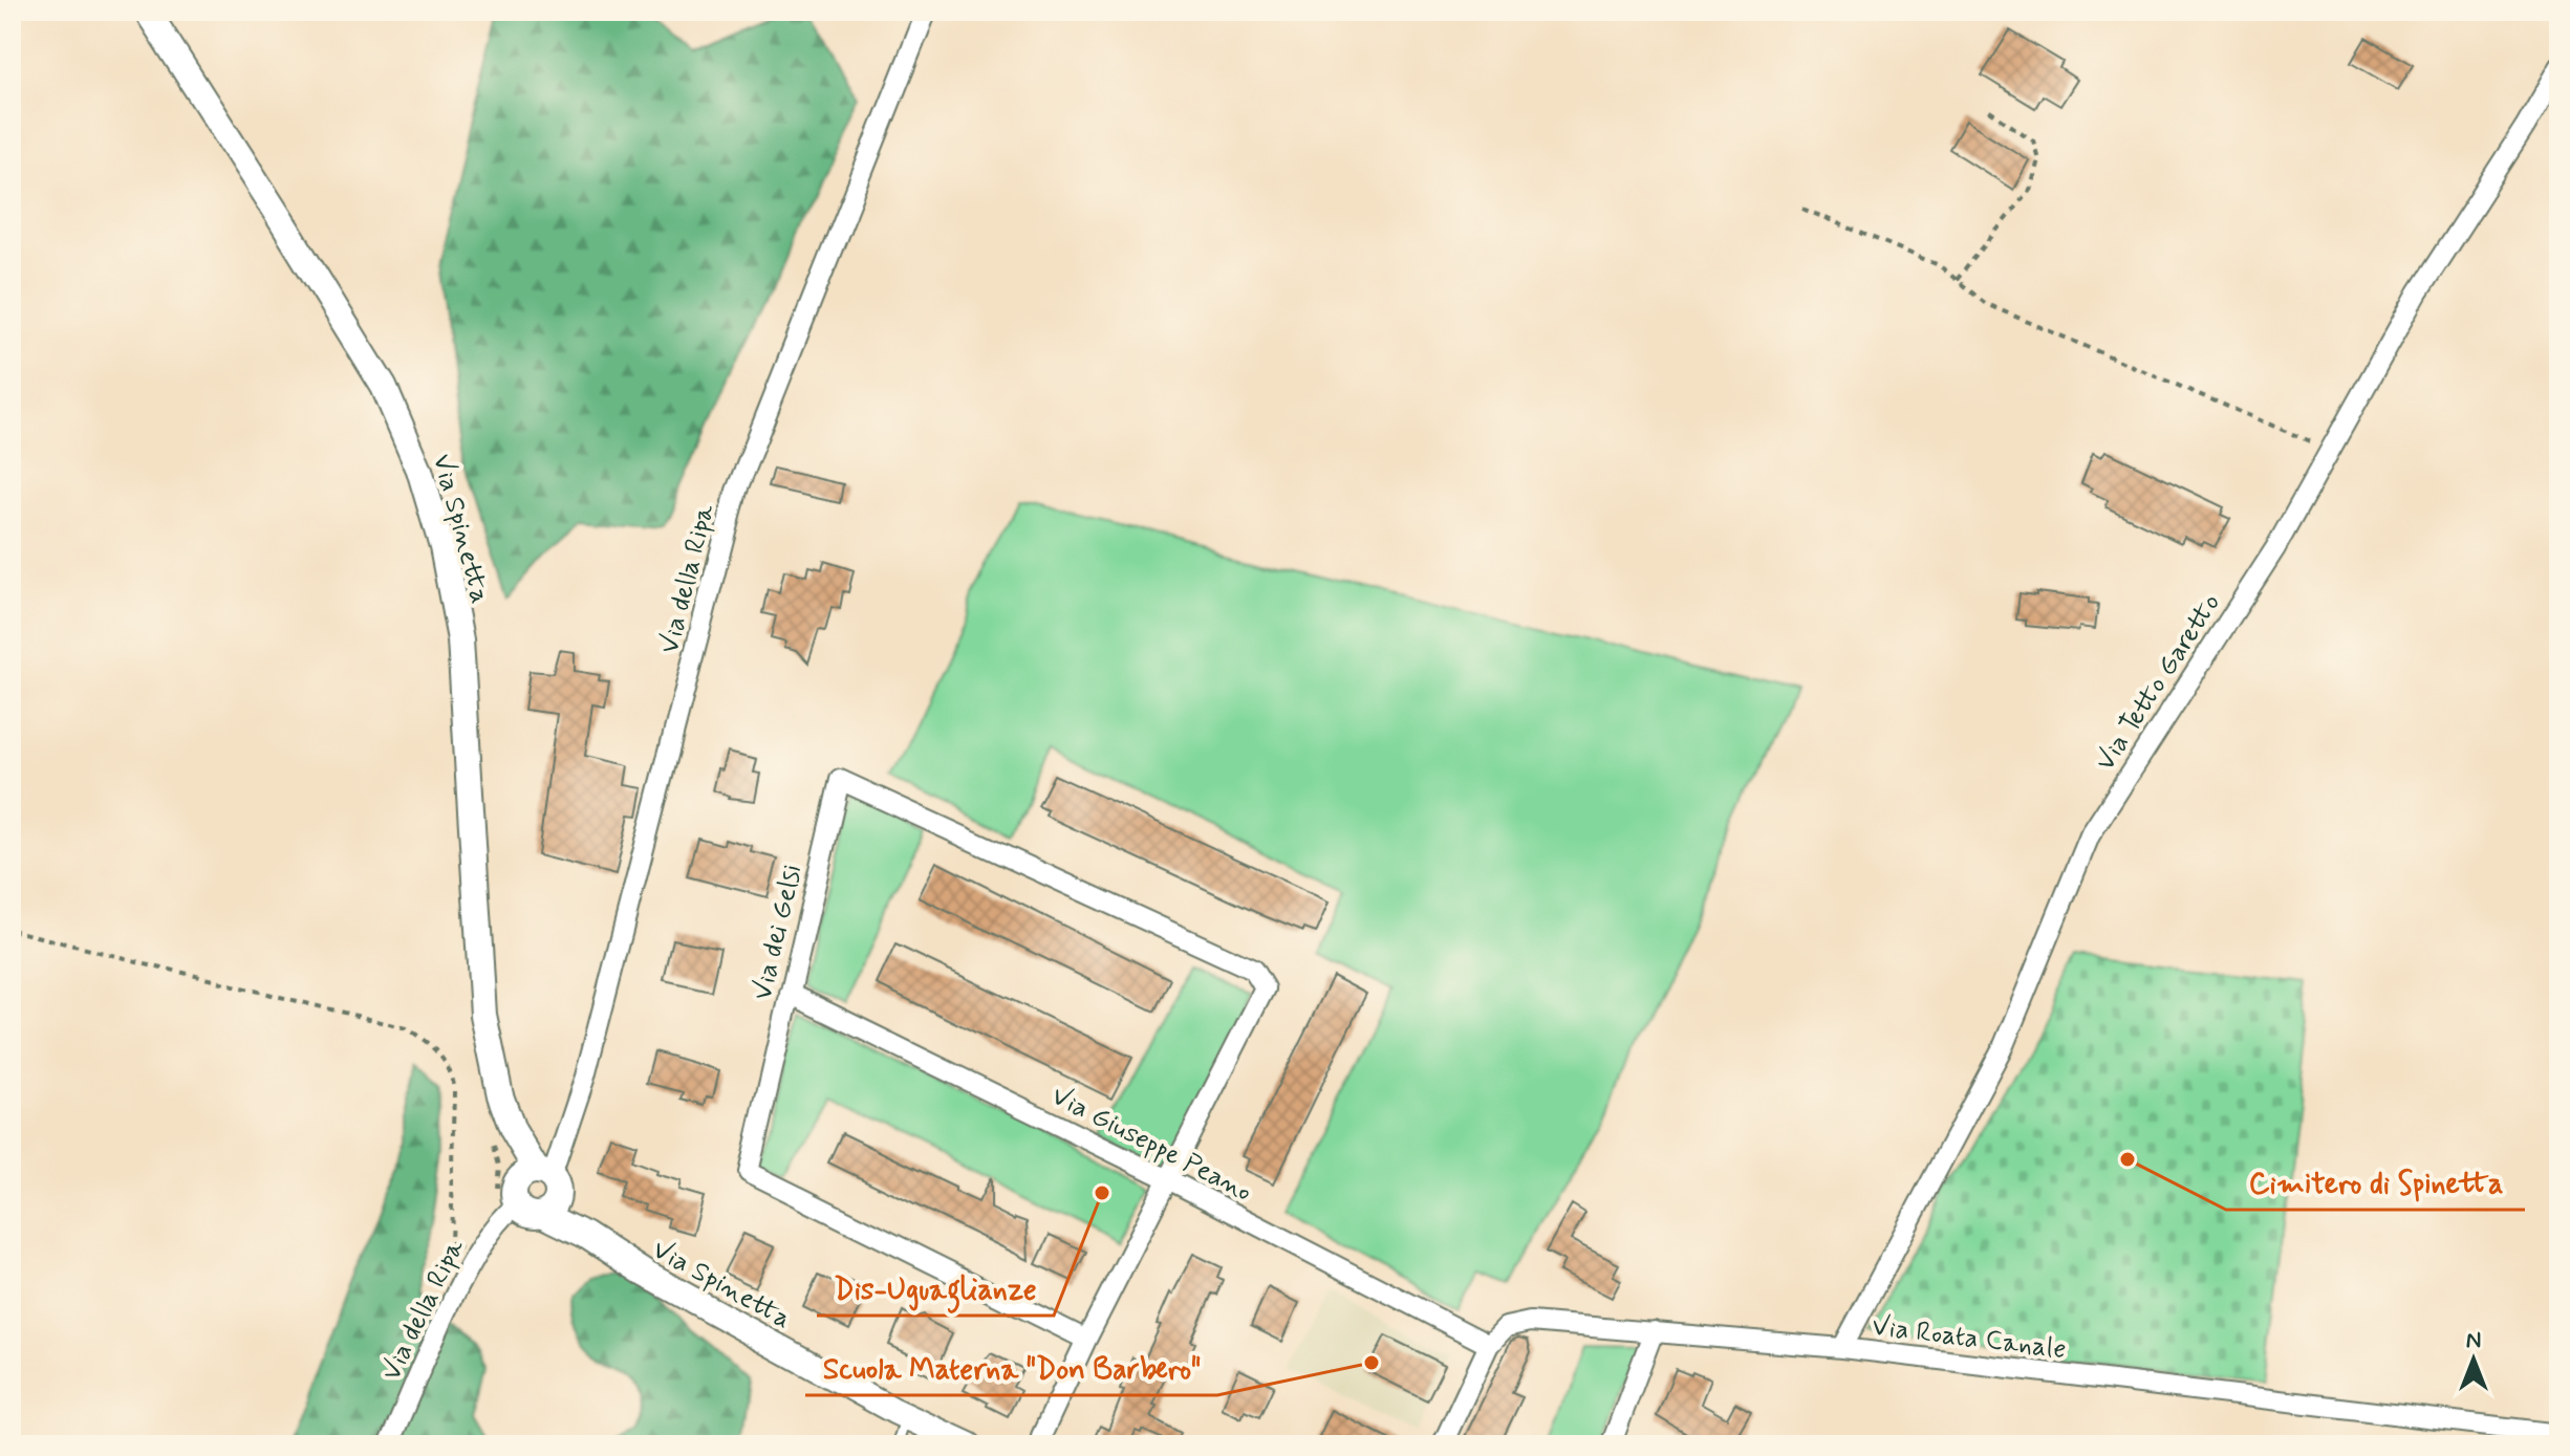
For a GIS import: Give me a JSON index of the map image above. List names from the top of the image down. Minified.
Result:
{"streets":{"main road":["Via Spinetta"],"street":["Via della Ripa","Via Tetto Garetto","Via dei Gelsi","Via Giuseppe Peano","Via Roata Canale"]},"crossings":[["Via Spinetta","Via della Ripa"],["Via Tetto Garetto","Via Roata Canale"],["Via dei Gelsi","Via Giuseppe Peano"],["Via Giuseppe Peano","Via Roata Canale"]],"places":["Cimitero di Spinetta","Dis-Uguaglianze","Scuola Materna \"Don Barbero\""],"north":"top"}
